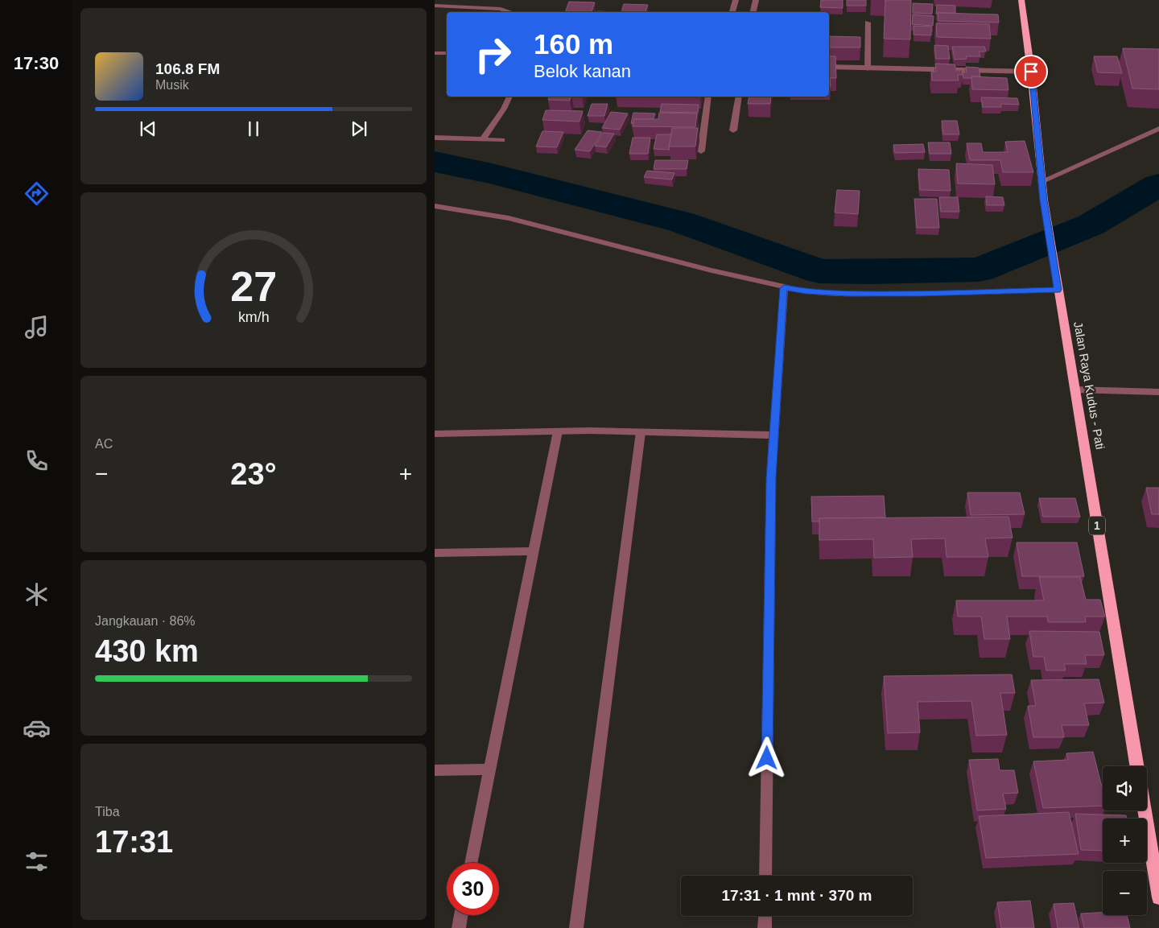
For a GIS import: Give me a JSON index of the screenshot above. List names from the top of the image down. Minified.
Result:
{"streets":{"highway":["Jalan Raya Kudus - Pati","1"]},"page":{"tabs":"17:30","turn":["160 m","Belok kanan"],"song":["106.8 FM","Musik"],"tile":["AC",["Jangkauan · 86%","430 km"],["Tiba","17:31"]],"heat":["−","23°","+"],"map_buttons":["+","−"],"limit":"30","trip":"17:31 · 1 mnt · 370 m","gauge":["27","km/h"]}}
